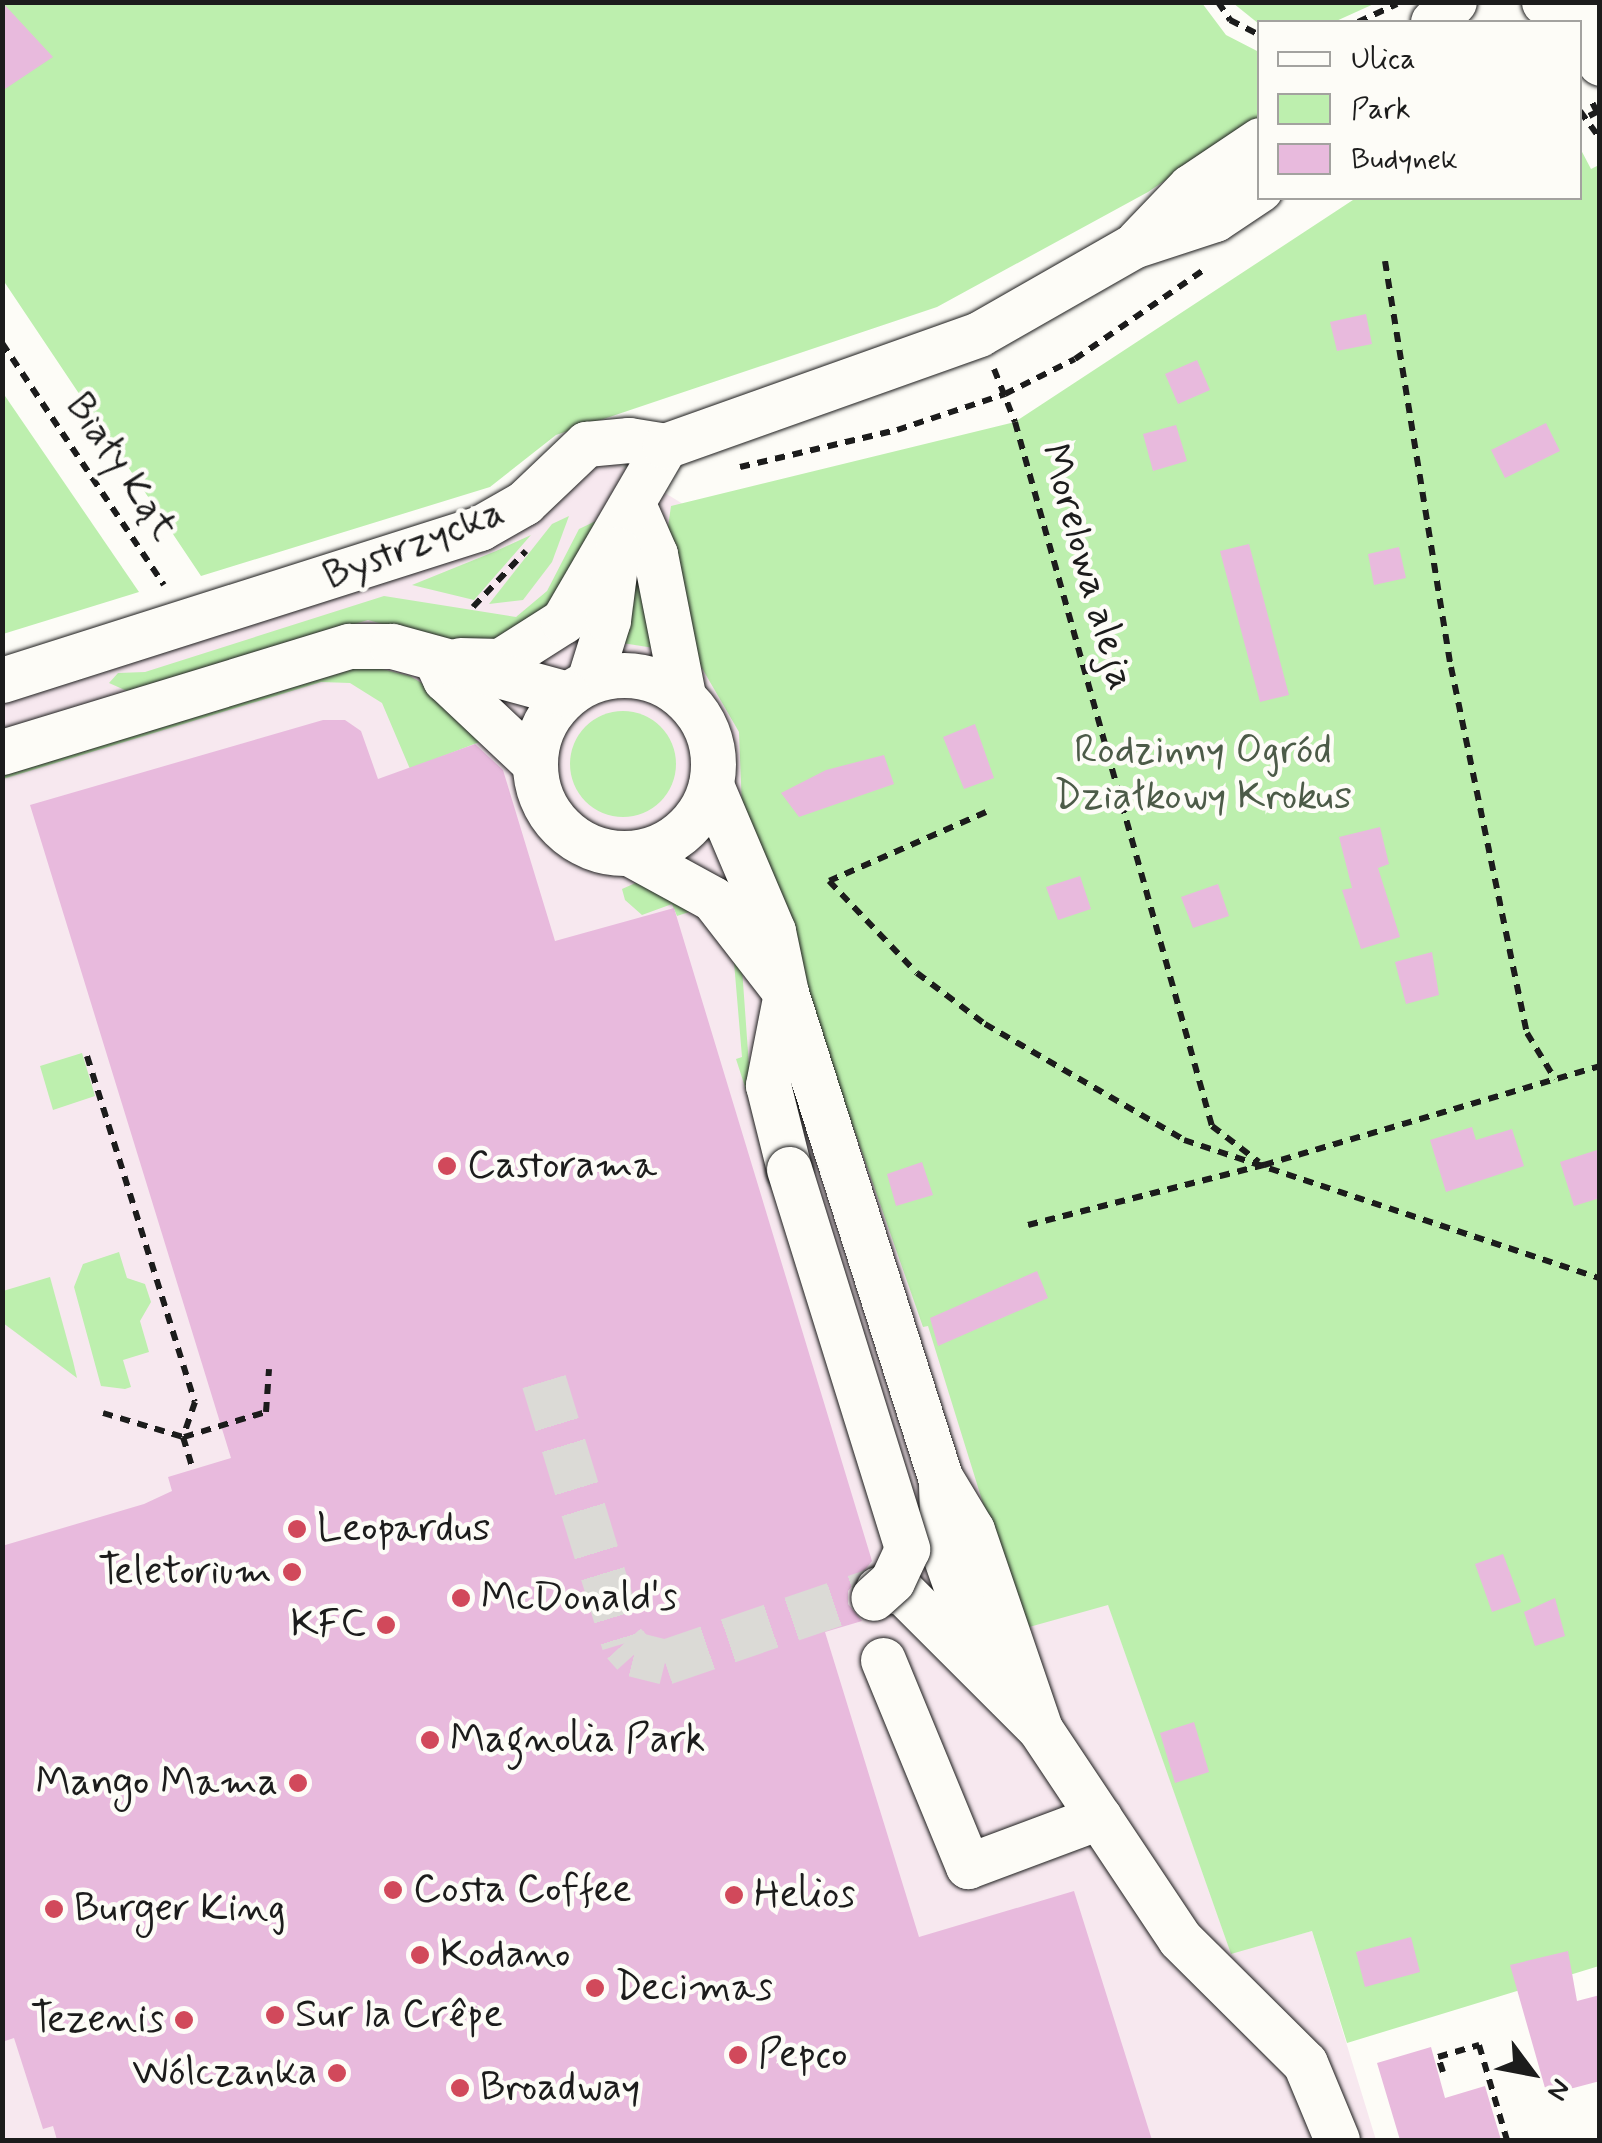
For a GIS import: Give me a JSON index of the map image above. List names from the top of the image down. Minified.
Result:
{"streets":{"street":["Bystrzycka"],"path":["Biały Kąt","Morelowa aleja"]},"crossings":[["Biały Kąt","Bystrzycka"],["Bystrzycka","Morelowa aleja"]],"parks":["Rodzinny Ogród Działkowy Krokus"],"places":["Castorama","Leopardus","Teletorium","McDonald's","KFC","Magnolia Park","Mango Mama","Costa Coffee","Helios","Burger King","Kodano","Decimas","Sur la Crêpe","Tezenis","Pepco","Wólczanka","Broadway"],"legend":["Ulica","Park","Budynek"],"north":"bottom right"}
